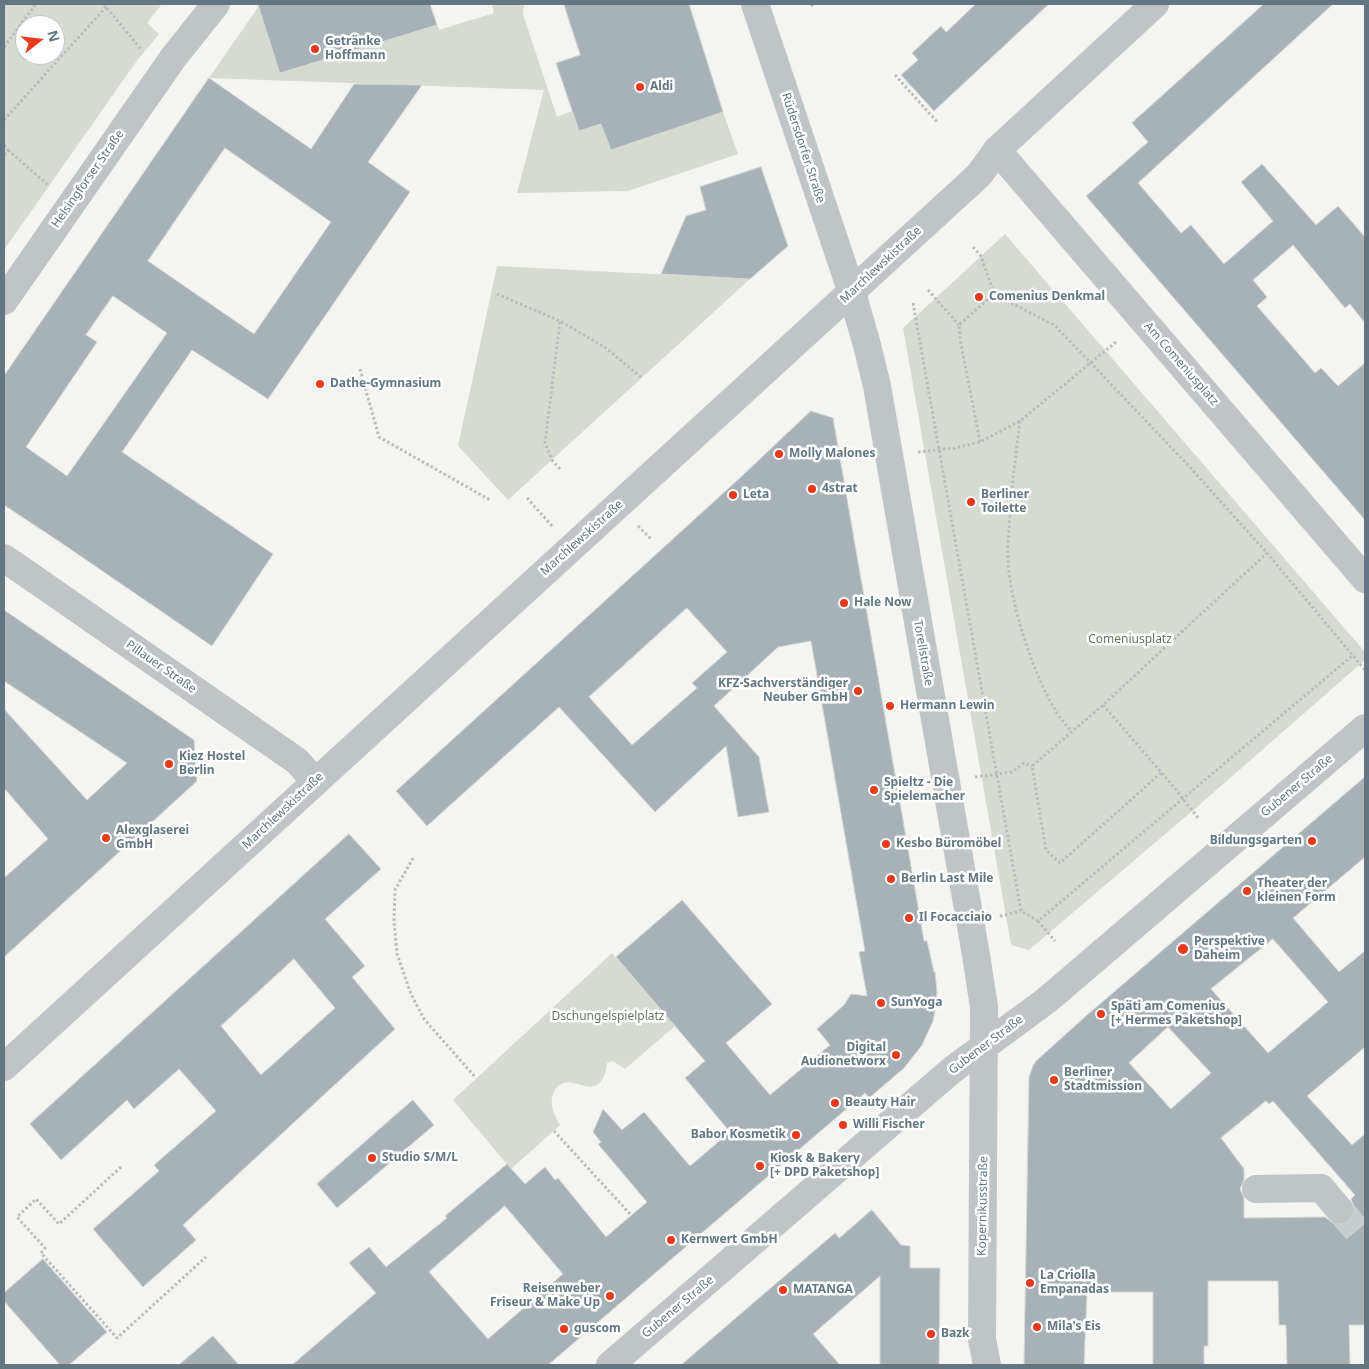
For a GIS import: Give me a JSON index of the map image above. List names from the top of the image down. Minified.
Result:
{"streets":{"street":["Rüdersdorfer Straße","Helsingforser Straße","Marchlewskistraße","Am Comeniusplatz","Torellstraße","Pillauer Straße","Gubener Straße","Kopernikusstraße"]},"crossings":[["Rüdersdorfer Straße","Marchlewskistraße"],["Rüdersdorfer Straße","Torellstraße"],["Marchlewskistraße","Am Comeniusplatz"],["Marchlewskistraße","Torellstraße"],["Marchlewskistraße","Pillauer Straße"],["Torellstraße","Gubener Straße"],["Torellstraße","Kopernikusstraße"],["Gubener Straße","Kopernikusstraße"]],"parks":["Comeniusplatz","Dschungelspielplatz"],"places":["Getränke Hoffmann","Aldi","Comenius Denkmal","Dathe-Gymnasium","Molly Malones","4strat","Leta","Berliner Toilette","Hale Now","KFZ-Sachverständiger Neuber GmbH","Hermann Lewin","Kiez Hostel Berlin","Spieltz - Die Spielemacher","Alexglaserei GmbH","Bildungsgarten","Kesbo Büromöbel","Berlin Last Mile","Theater der kleinen Form","Il Focacciaio","Perspektive Daheim","SunYoga","Späti am Comenius [+ Hermes Paketshop]","Digital Audionetworx","Berliner Stadtmission","Beauty Hair","Willi Fischer","Babor Kosmetik","Studio S/M/L","Kiosk & Bakery [+ DPD Paketshop]","Kernwert GmbH","La Criolla Empanadas","MATANGA","Reisenweber Friseur & Make Up","Mila's Eis","guscom","Bazk"],"north":"right"}
